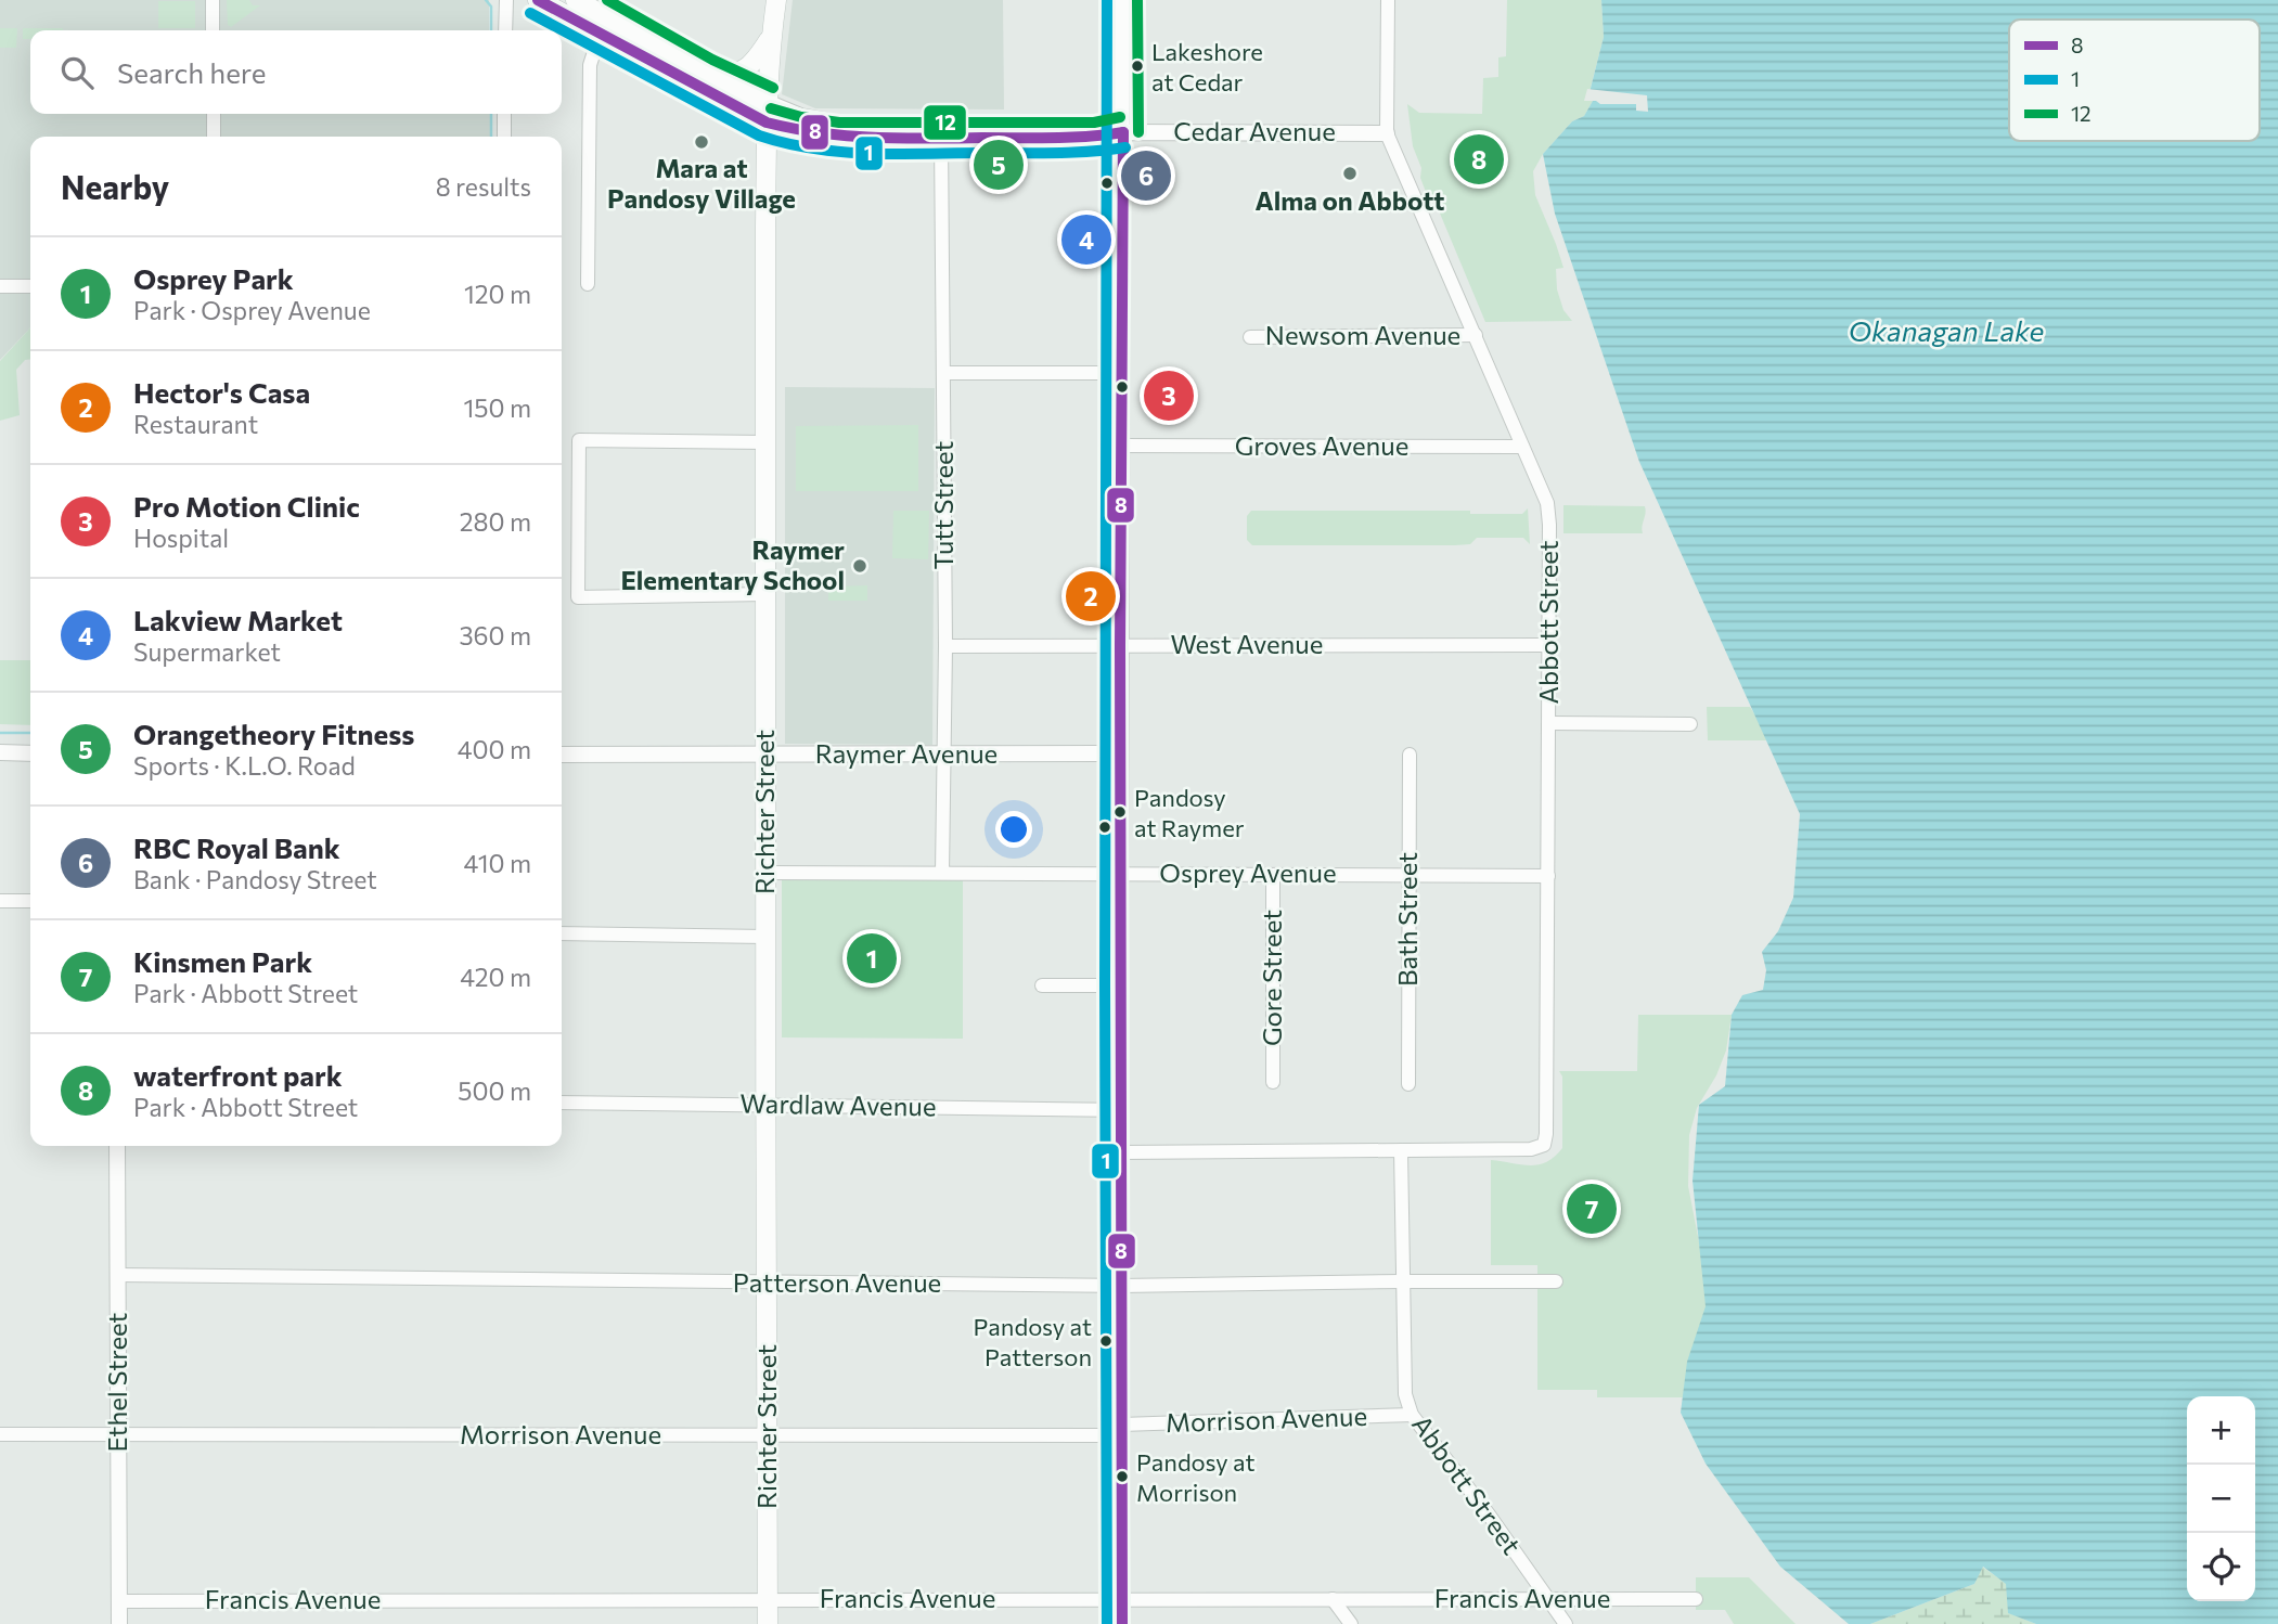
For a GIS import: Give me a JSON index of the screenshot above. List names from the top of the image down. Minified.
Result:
{"streets":{"main road":["Richter Street"],"street":["Cedar Avenue","Newsom Avenue","Groves Avenue","Tutt Street","Abbott Street","West Avenue","Raymer Avenue","Osprey Avenue","Bath Street","Gore Street","Wardlaw Avenue","Patterson Avenue","Ethel Street","Morrison Avenue","Francis Avenue"]},"crossings":[["Cedar Avenue","Abbott Street"],["Newsom Avenue","Abbott Street"],["Groves Avenue","Abbott Street"],["Tutt Street","West Avenue"],["Tutt Street","Raymer Avenue"],["Tutt Street","Osprey Avenue"],["Abbott Street","West Avenue"],["Abbott Street","Osprey Avenue"],["Abbott Street","Patterson Avenue"],["Abbott Street","Morrison Avenue"],["Abbott Street","Francis Avenue"],["Raymer Avenue","Richter Street"],["Richter Street","Osprey Avenue"],["Richter Street","Wardlaw Avenue"],["Richter Street","Patterson Avenue"],["Richter Street","Morrison Avenue"],["Richter Street","Francis Avenue"],["Osprey Avenue","Bath Street"],["Osprey Avenue","Gore Street"],["Patterson Avenue","Ethel Street"],["Ethel Street","Morrison Avenue"],["Ethel Street","Francis Avenue"]],"water":["Okanagan Lake"],"places":["Lakeshore at Cedar","Mara at Pandosy Village","Alma on Abbott","Raymer Elementary School","Pandosy at Raymer","Pandosy at Patterson","Pandosy at Morrison"],"lines":["transit line 8","transit line 1","transit line 12"],"legend":["8","1","12"],"page":{"search":"Search here","pins":["8","5","6","4","3","2","1","7"],"heading":["Nearby","8 results"],"list":[{"mark":"1","name":"Osprey Park","note":"Park · Osprey Avenue","value":"120 m"},{"mark":"2","name":"Hector's Casa","note":"Restaurant","value":"150 m"},{"mark":"3","name":"Pro Motion Clinic","note":"Hospital","value":"280 m"},{"mark":"4","name":"Lakview Market","note":"Supermarket","value":"360 m"},{"mark":"5","name":"Orangetheory Fitness","note":"Sports · K.L.O. Road","value":"400 m"},{"mark":"6","name":"RBC Royal Bank","note":"Bank · Pandosy Street","value":"410 m"},{"mark":"7","name":"Kinsmen Park","note":"Park · Abbott Street","value":"420 m"},{"mark":"8","name":"waterfront park","note":"Park · Abbott Street","value":"500 m"}],"map_buttons":["+","−"]}}
